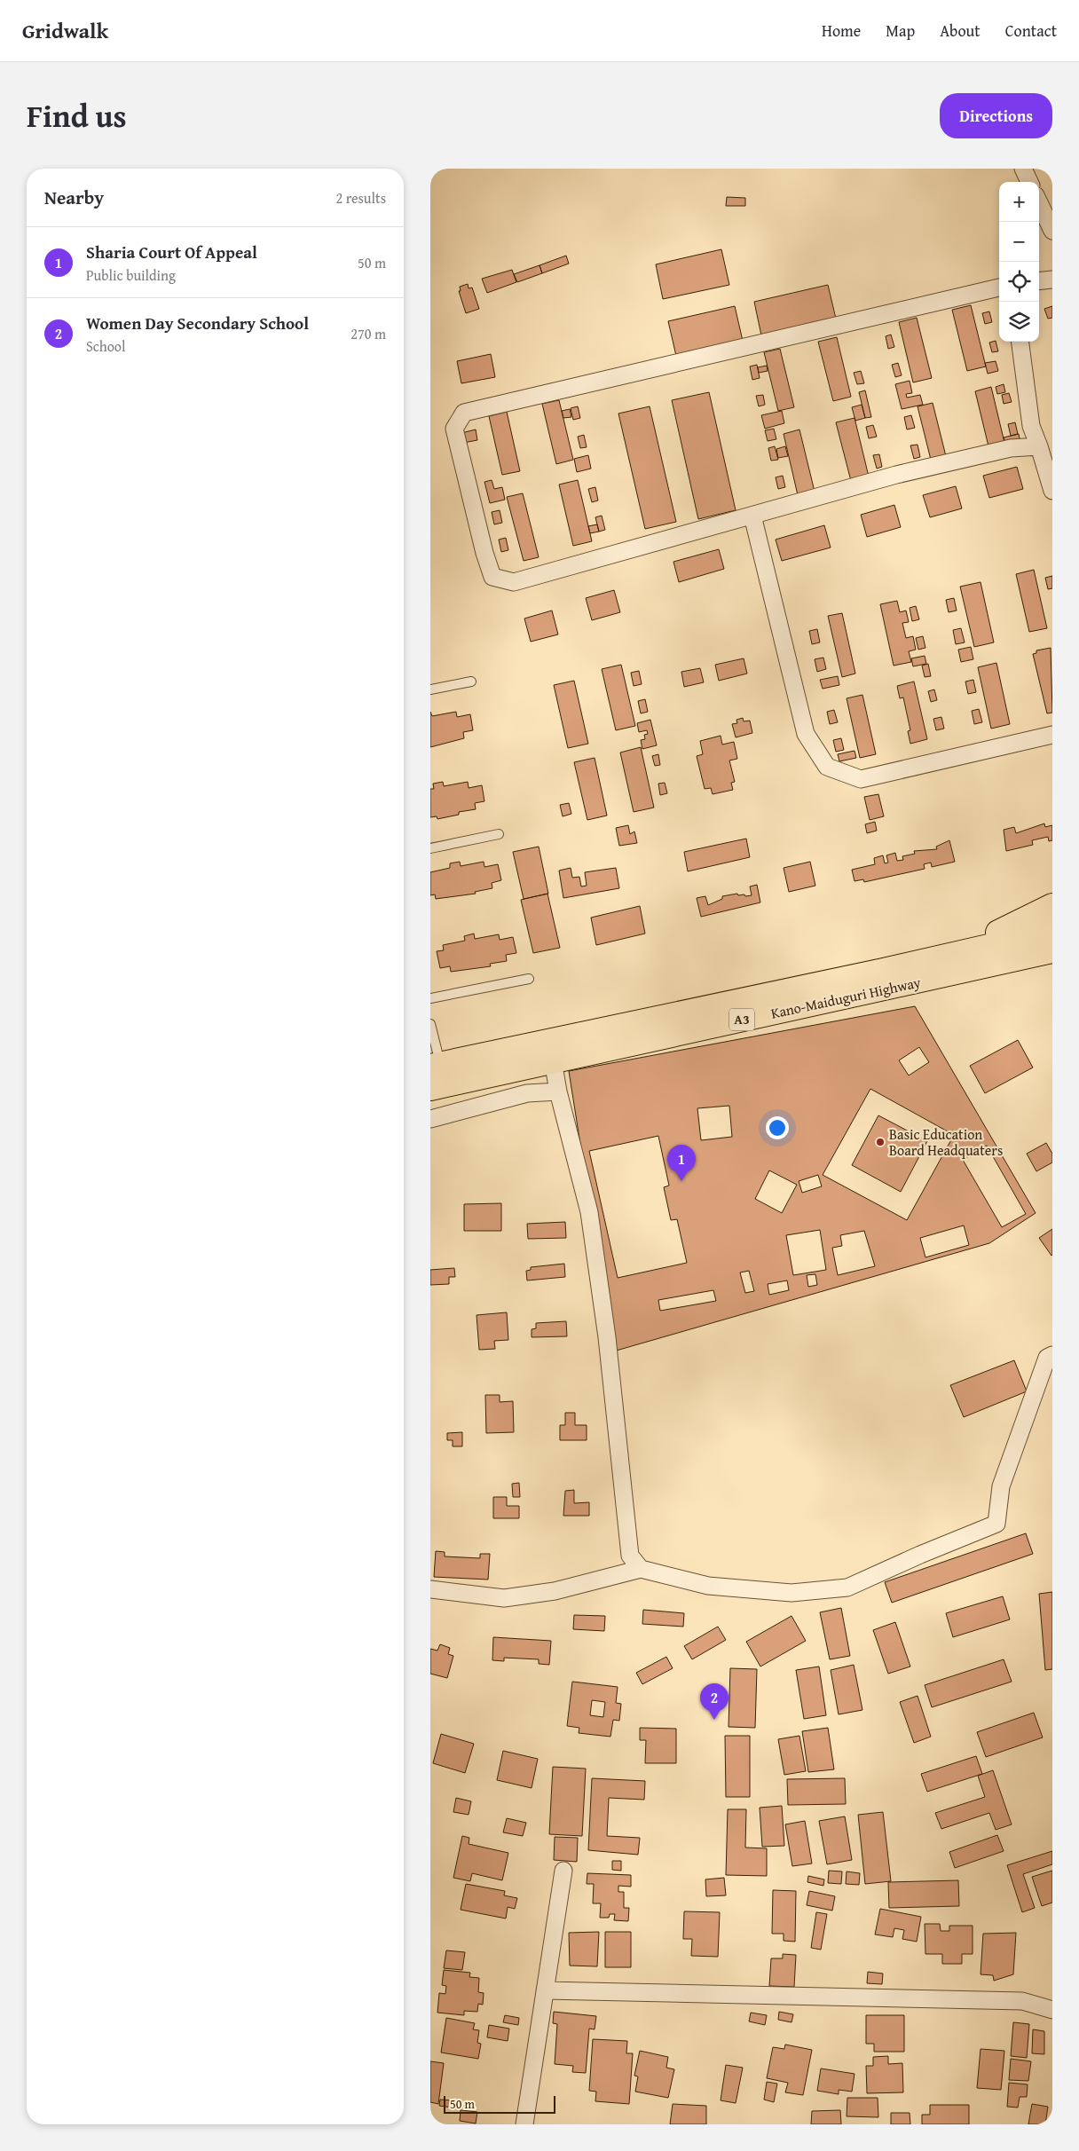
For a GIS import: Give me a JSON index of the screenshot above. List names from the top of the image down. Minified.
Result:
{"streets":{"highway":["Kano-Maiduguri Highway","A3"]},"crossings":[["Kano-Maiduguri Highway","A3"]],"places":["Basic Education Board Headquaters"],"scale_bar":"50 m","page":{"header":"Gridwalk","nav":["Home","Map","About","Contact"],"title":"Find us","buttons":"Directions","heading":["Nearby","2 results"],"map_buttons":["+","−"],"list":[{"mark":"1","name":"Sharia Court Of Appeal","note":"Public building","value":"50 m"},{"mark":"2","name":"Women Day Secondary School","note":"School","value":"270 m"}],"pins":["1","2"],"scale":"50 m"}}
